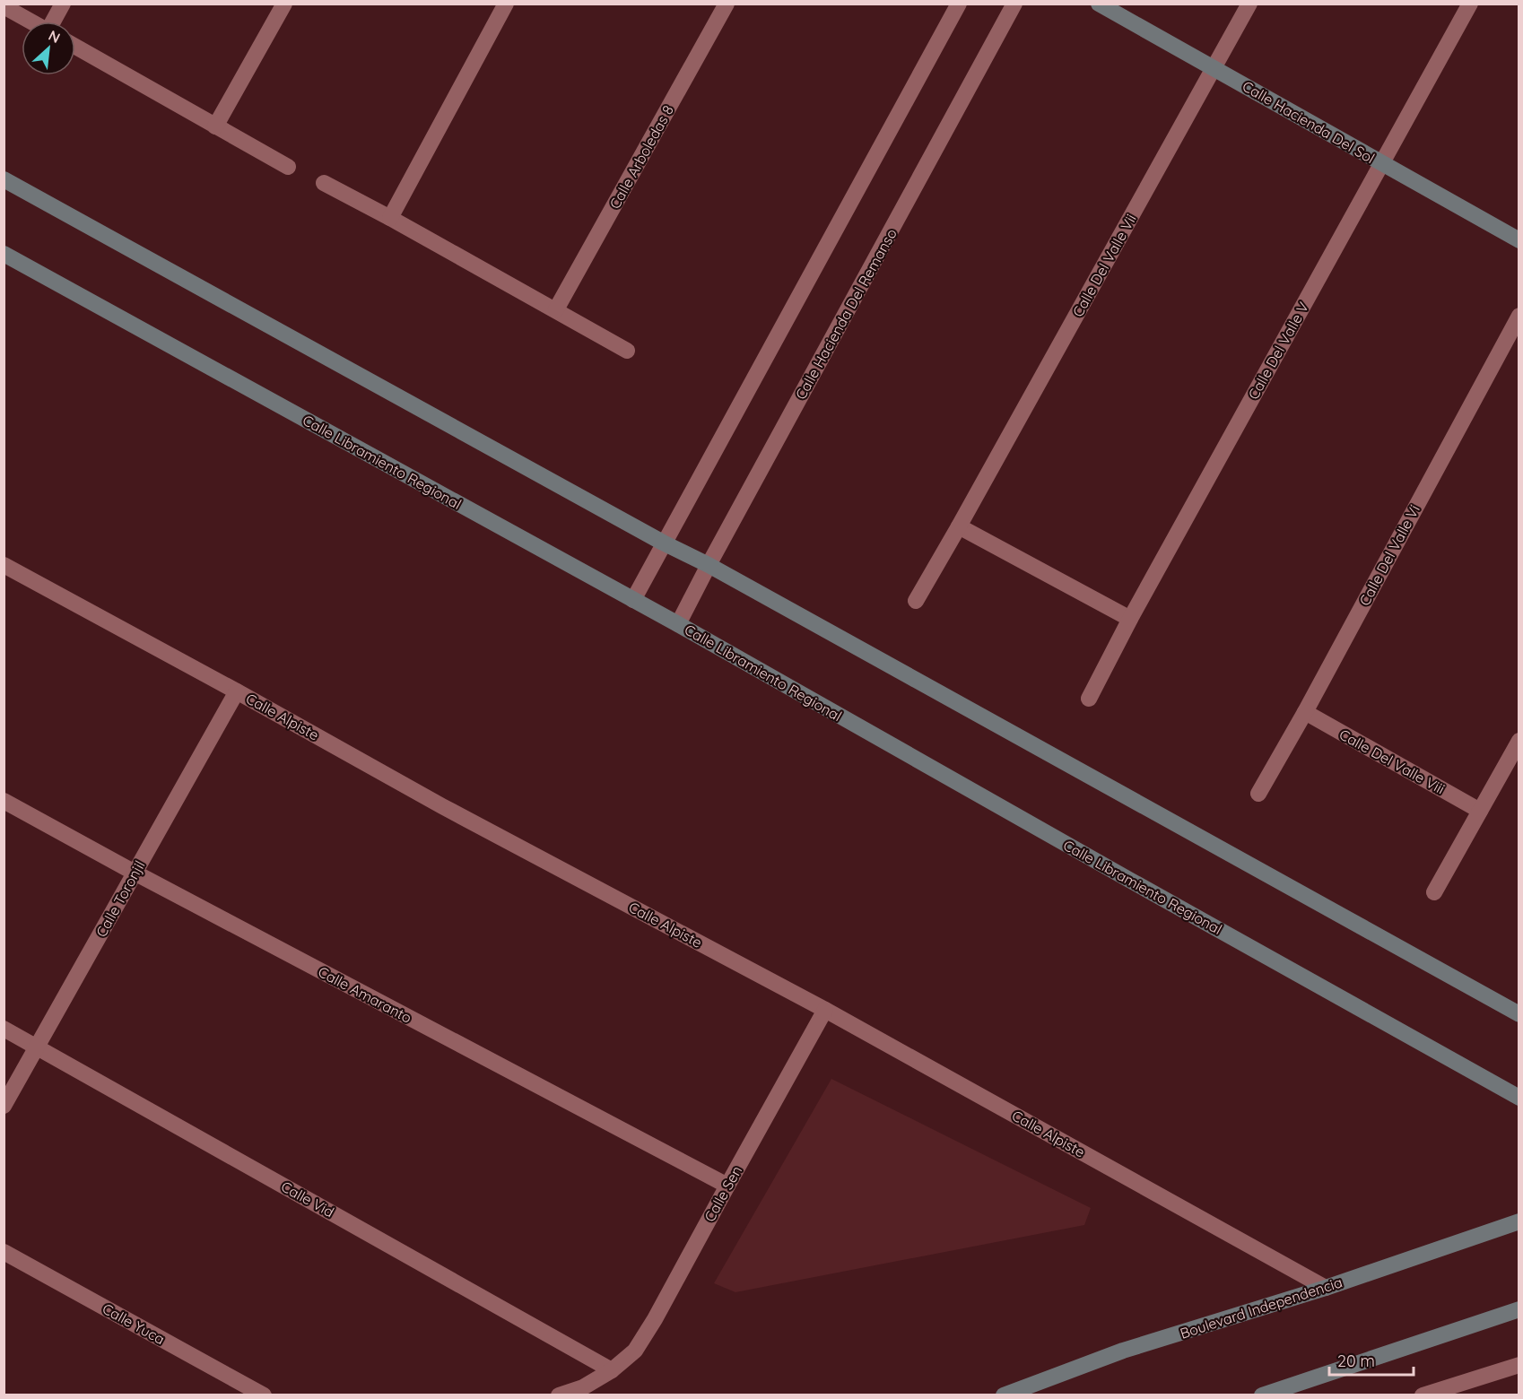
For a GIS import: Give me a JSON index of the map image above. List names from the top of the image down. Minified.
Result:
{"streets":{"street":["Calle Hacienda Del Sol","Calle Arboledas 8","Calle Del Valle Vii","Calle Hacienda Del Remanso","Calle Del Valle V","Calle Libramiento Regional","Calle Del Valle Vi","Calle Alpiste","Calle Del Valle Viii","Calle Toronjil","Calle Amaranto","Calle Sen","Calle Vid","Boulevard Independencia","Calle Yuca"]},"crossings":[["Calle Hacienda Del Sol","Calle Del Valle Vii"],["Calle Hacienda Del Sol","Calle Del Valle V"],["Calle Hacienda Del Remanso","Calle Libramiento Regional"],["Calle Del Valle Vi","Calle Del Valle Viii"],["Calle Alpiste","Calle Toronjil"],["Calle Alpiste","Calle Sen"],["Calle Alpiste","Boulevard Independencia"],["Calle Toronjil","Calle Amaranto"],["Calle Toronjil","Calle Vid"],["Calle Amaranto","Calle Sen"],["Calle Sen","Calle Vid"]],"scale_bar":"20 m","north":"top right"}
